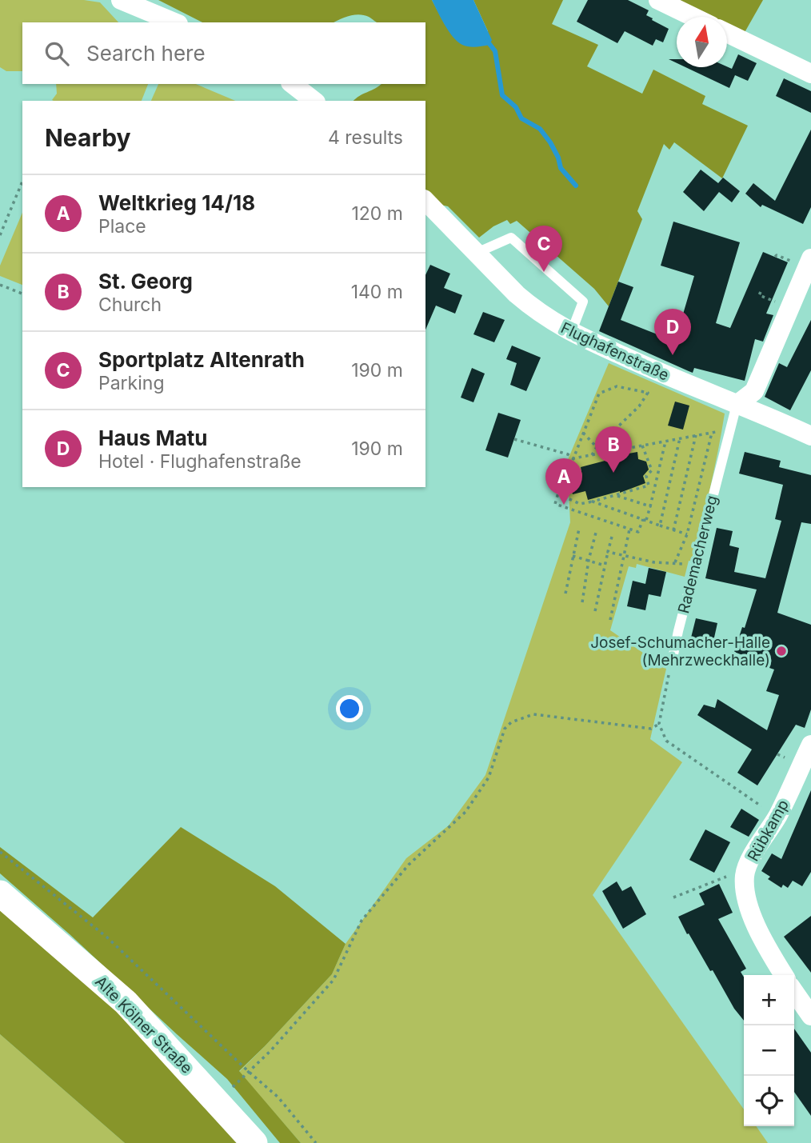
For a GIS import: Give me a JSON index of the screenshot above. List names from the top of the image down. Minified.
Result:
{"streets":{"main road":["Alte Kölner Straße"],"street":["Flughafenstraße","Rübkamp"],"lane":["Rademacherweg"]},"crossings":[["Flughafenstraße","Rademacherweg"]],"places":["Josef-Schumacher-Halle (Mehrzweckhalle)"],"north":"top","page":{"search":"Search here","heading":["Nearby","4 results"],"list":[{"mark":"A","name":"Weltkrieg 14/18","note":"Place","value":"120 m"},{"mark":"B","name":"St. Georg","note":"Church","value":"140 m"},{"mark":"C","name":"Sportplatz Altenrath","note":"Parking","value":"190 m"},{"mark":"D","name":"Haus Matu","note":"Hotel · Flughafenstraße","value":"190 m"}],"pins":["C","D","B","A"],"map_buttons":["+","−"]}}
